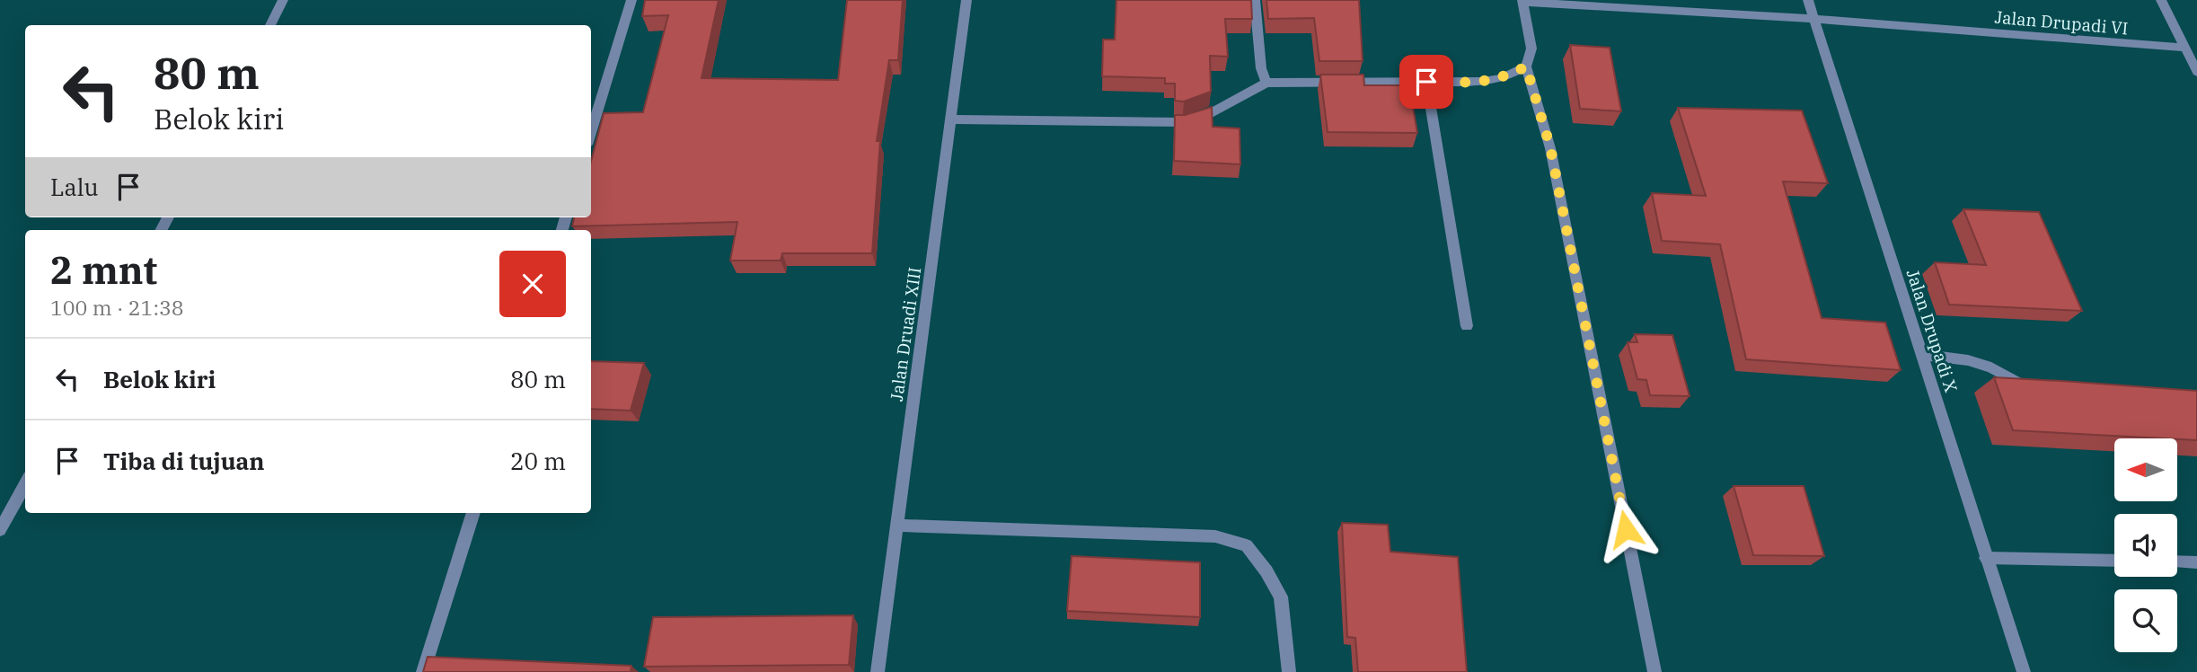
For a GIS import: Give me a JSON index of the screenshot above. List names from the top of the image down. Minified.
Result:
{"streets":{"street":["Jalan Drupadi VI","Jalan Drupadi X","Jalan Druadi XIII"]},"crossings":[["Jalan Drupadi VI","Jalan Drupadi X"]],"north":"left","page":{"turn":["80 m","Belok kiri"],"then":"Lalu","heading":["2 mnt","100 m · 21:38"],"list":[{"name":"Belok kiri","value":"80 m"},{"name":"Tiba di tujuan","value":"20 m"}]}}
